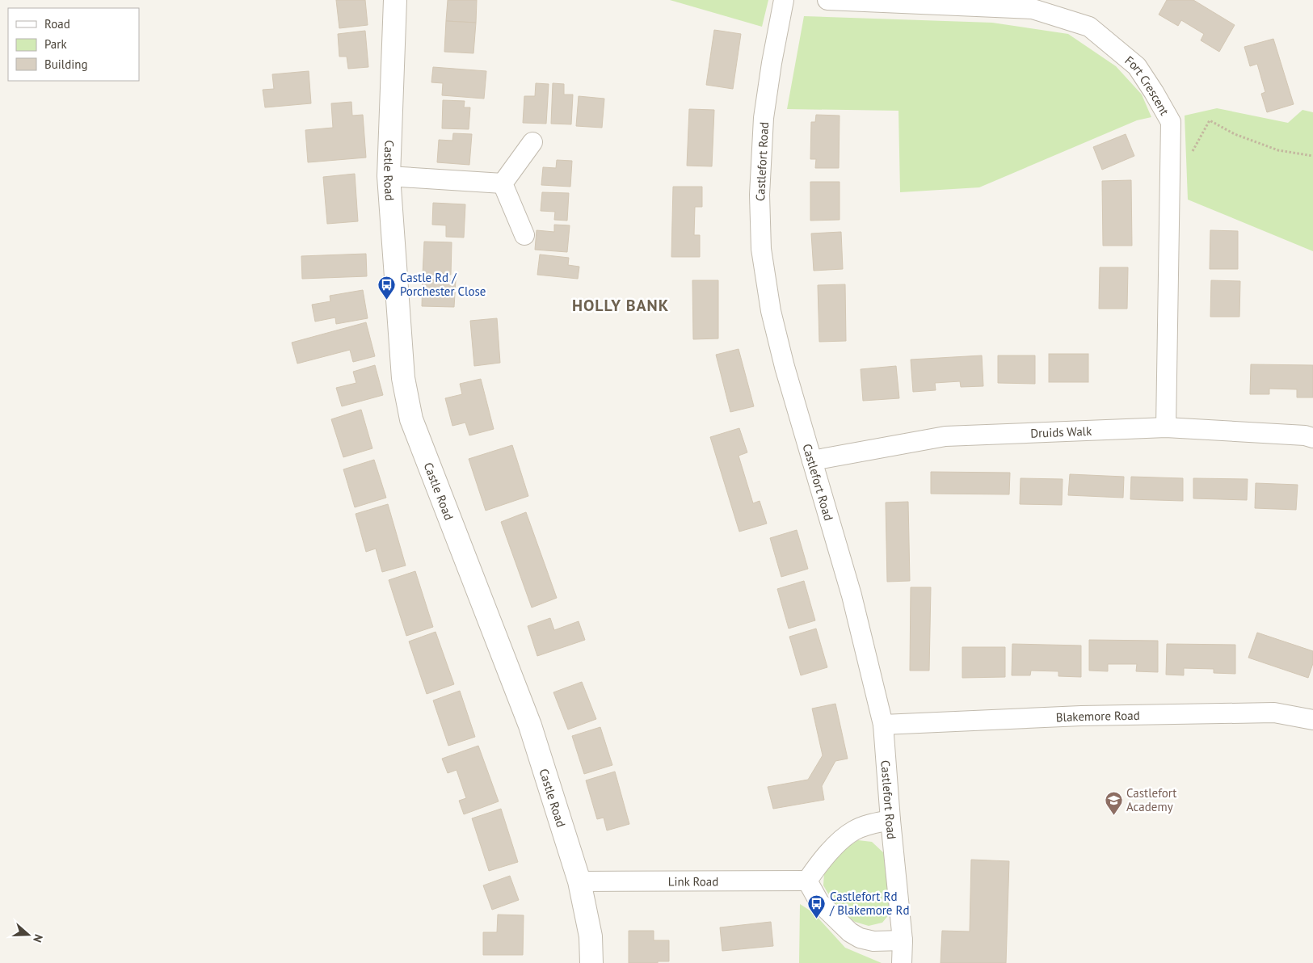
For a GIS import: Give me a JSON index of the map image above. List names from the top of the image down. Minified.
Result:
{"streets":{"street":["Fort Crescent","Castlefort Road","Castle Road","Druids Walk","Blakemore Road","Link Road"]},"crossings":[["Fort Crescent","Druids Walk"],["Castlefort Road","Druids Walk"],["Castlefort Road","Blakemore Road"],["Castle Road","Link Road"]],"districts":["HOLLY BANK"],"places":{"bus stop":["Castle Rd / Porchester Close","Castlefort Rd / Blakemore Rd"],"school or university":["Castlefort Academy"]},"legend":["Road","Park","Building"],"north":"right"}
